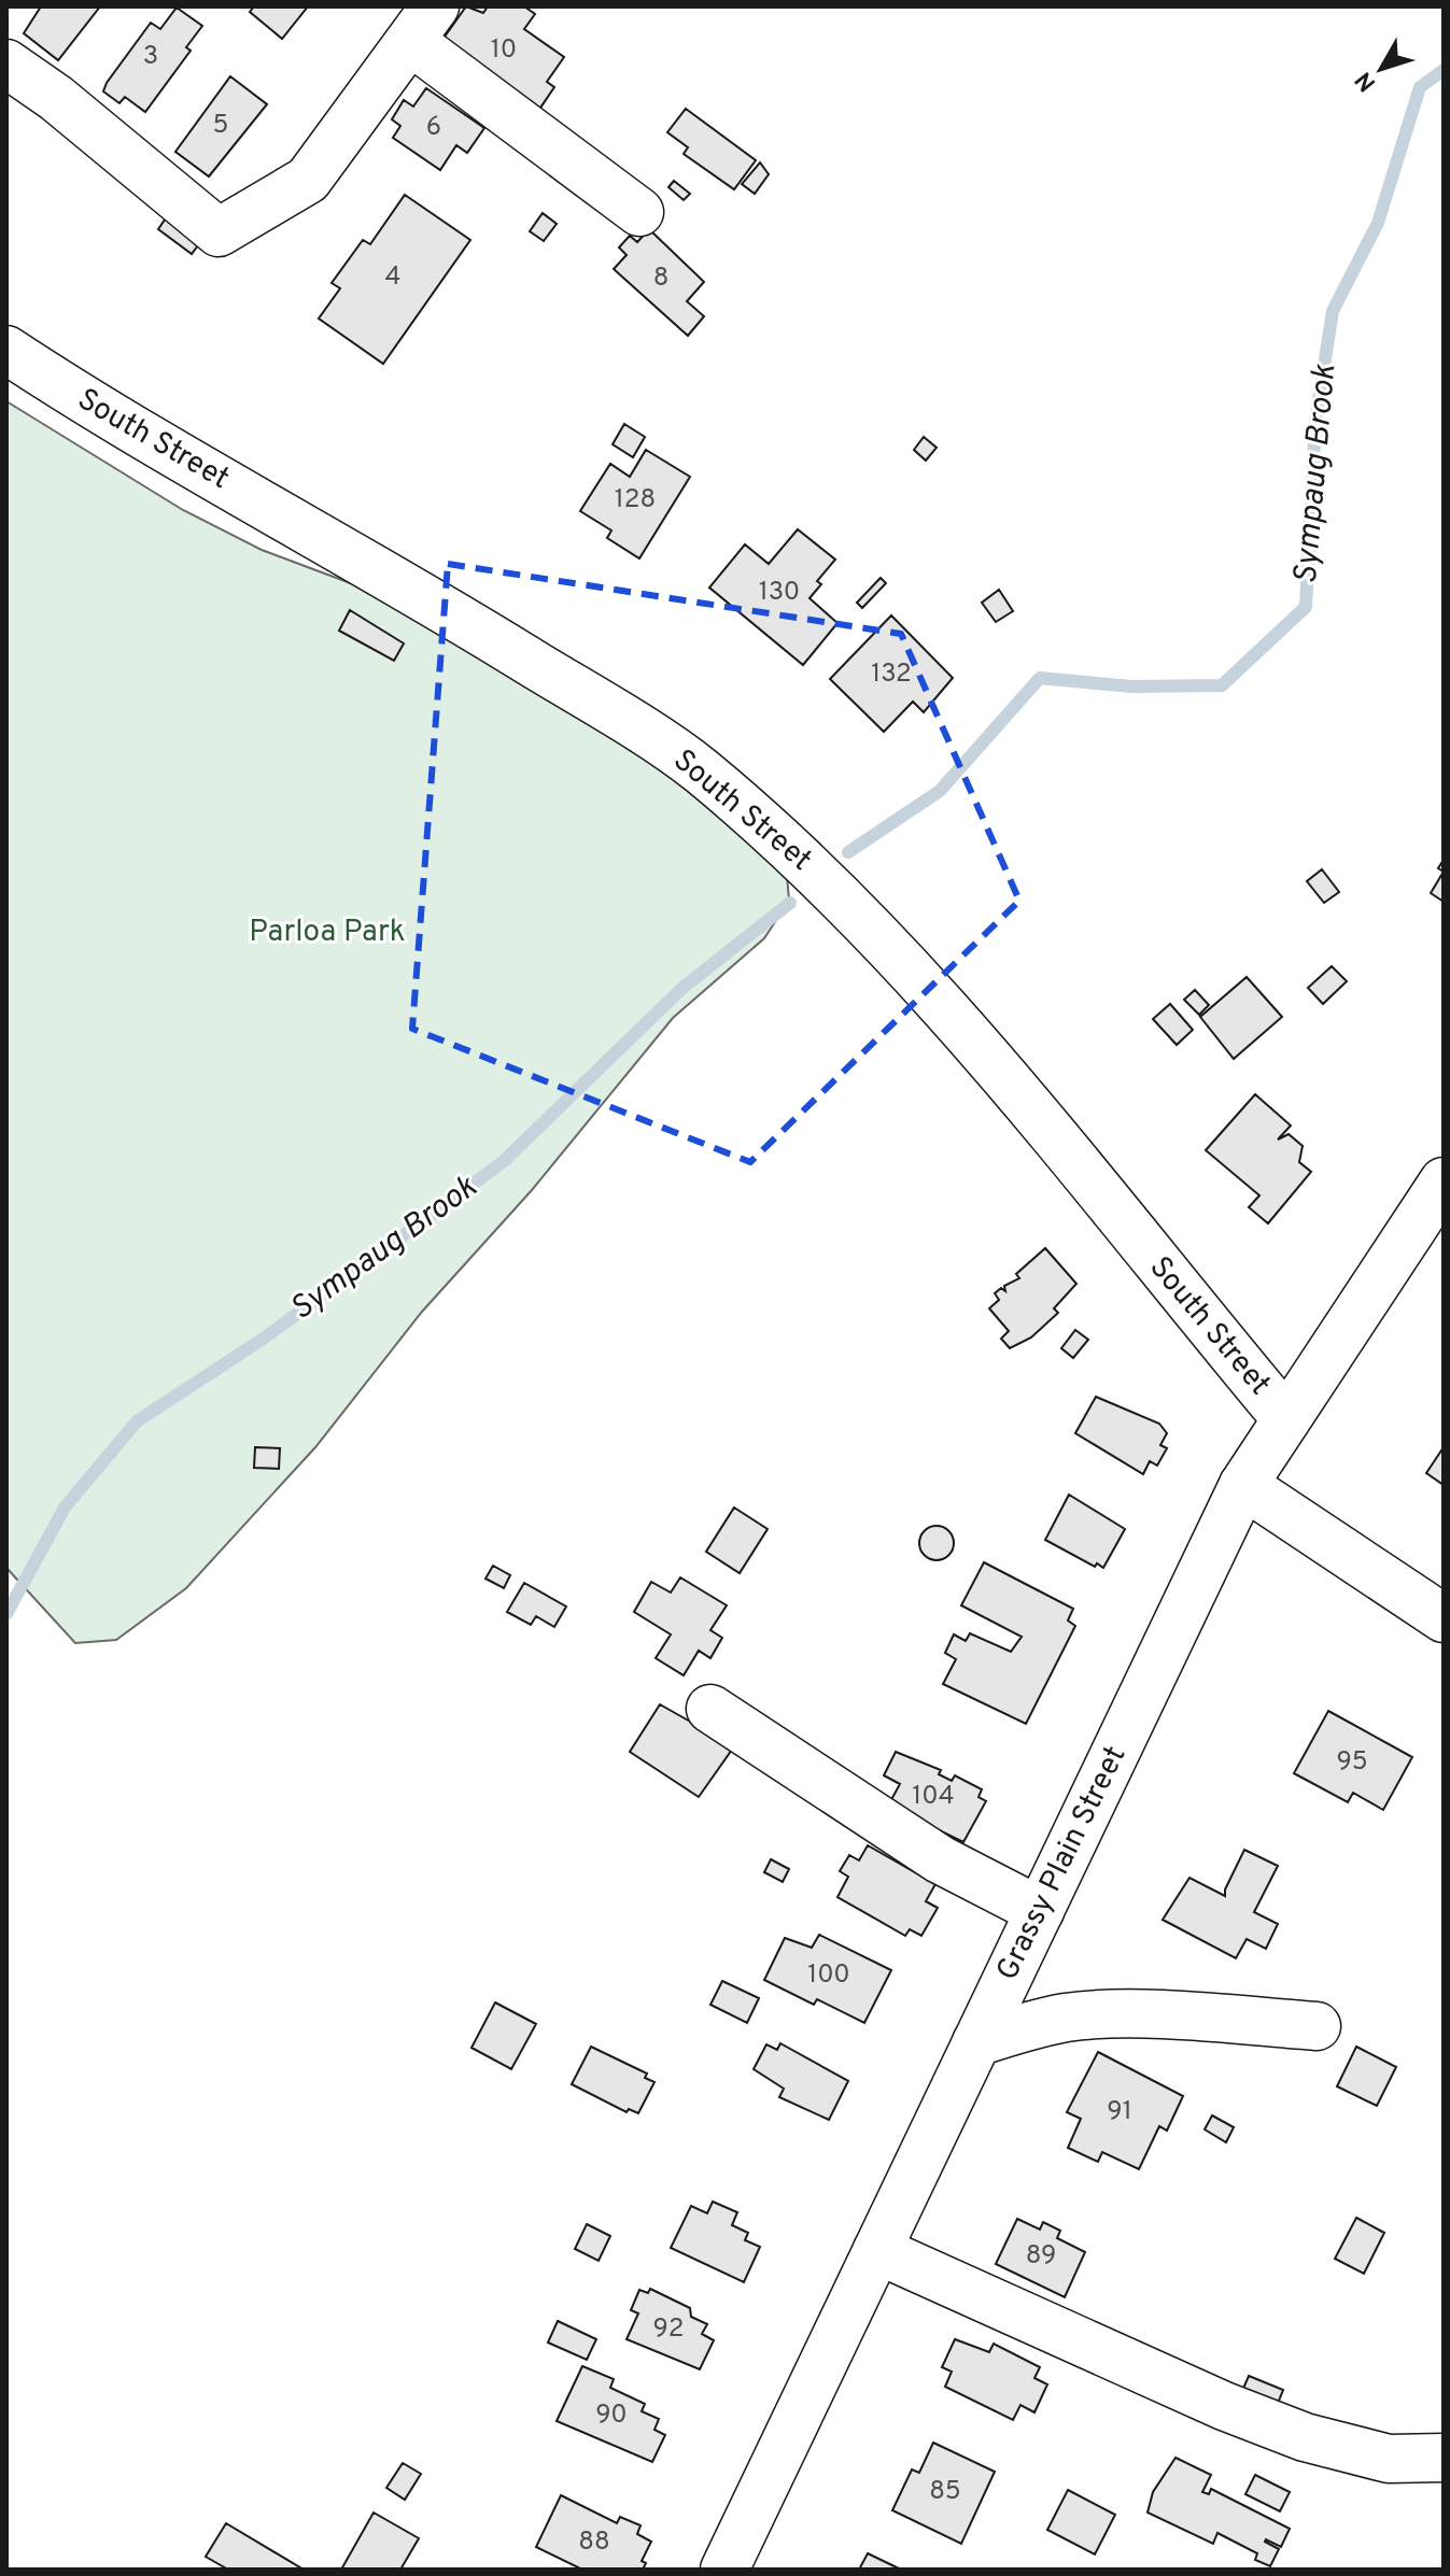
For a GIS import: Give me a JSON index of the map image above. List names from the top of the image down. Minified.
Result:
{"streets":{"street":["South Street","Grassy Plain Street"]},"crossings":[["South Street","Grassy Plain Street"]],"water":["Sympaug Brook"],"parks":["Parloa Park"],"house_numbers":["10","3","5","6","4","8","128","130","132","95","104","100","91","89","92","90","85","88"],"north":"bottom left"}
